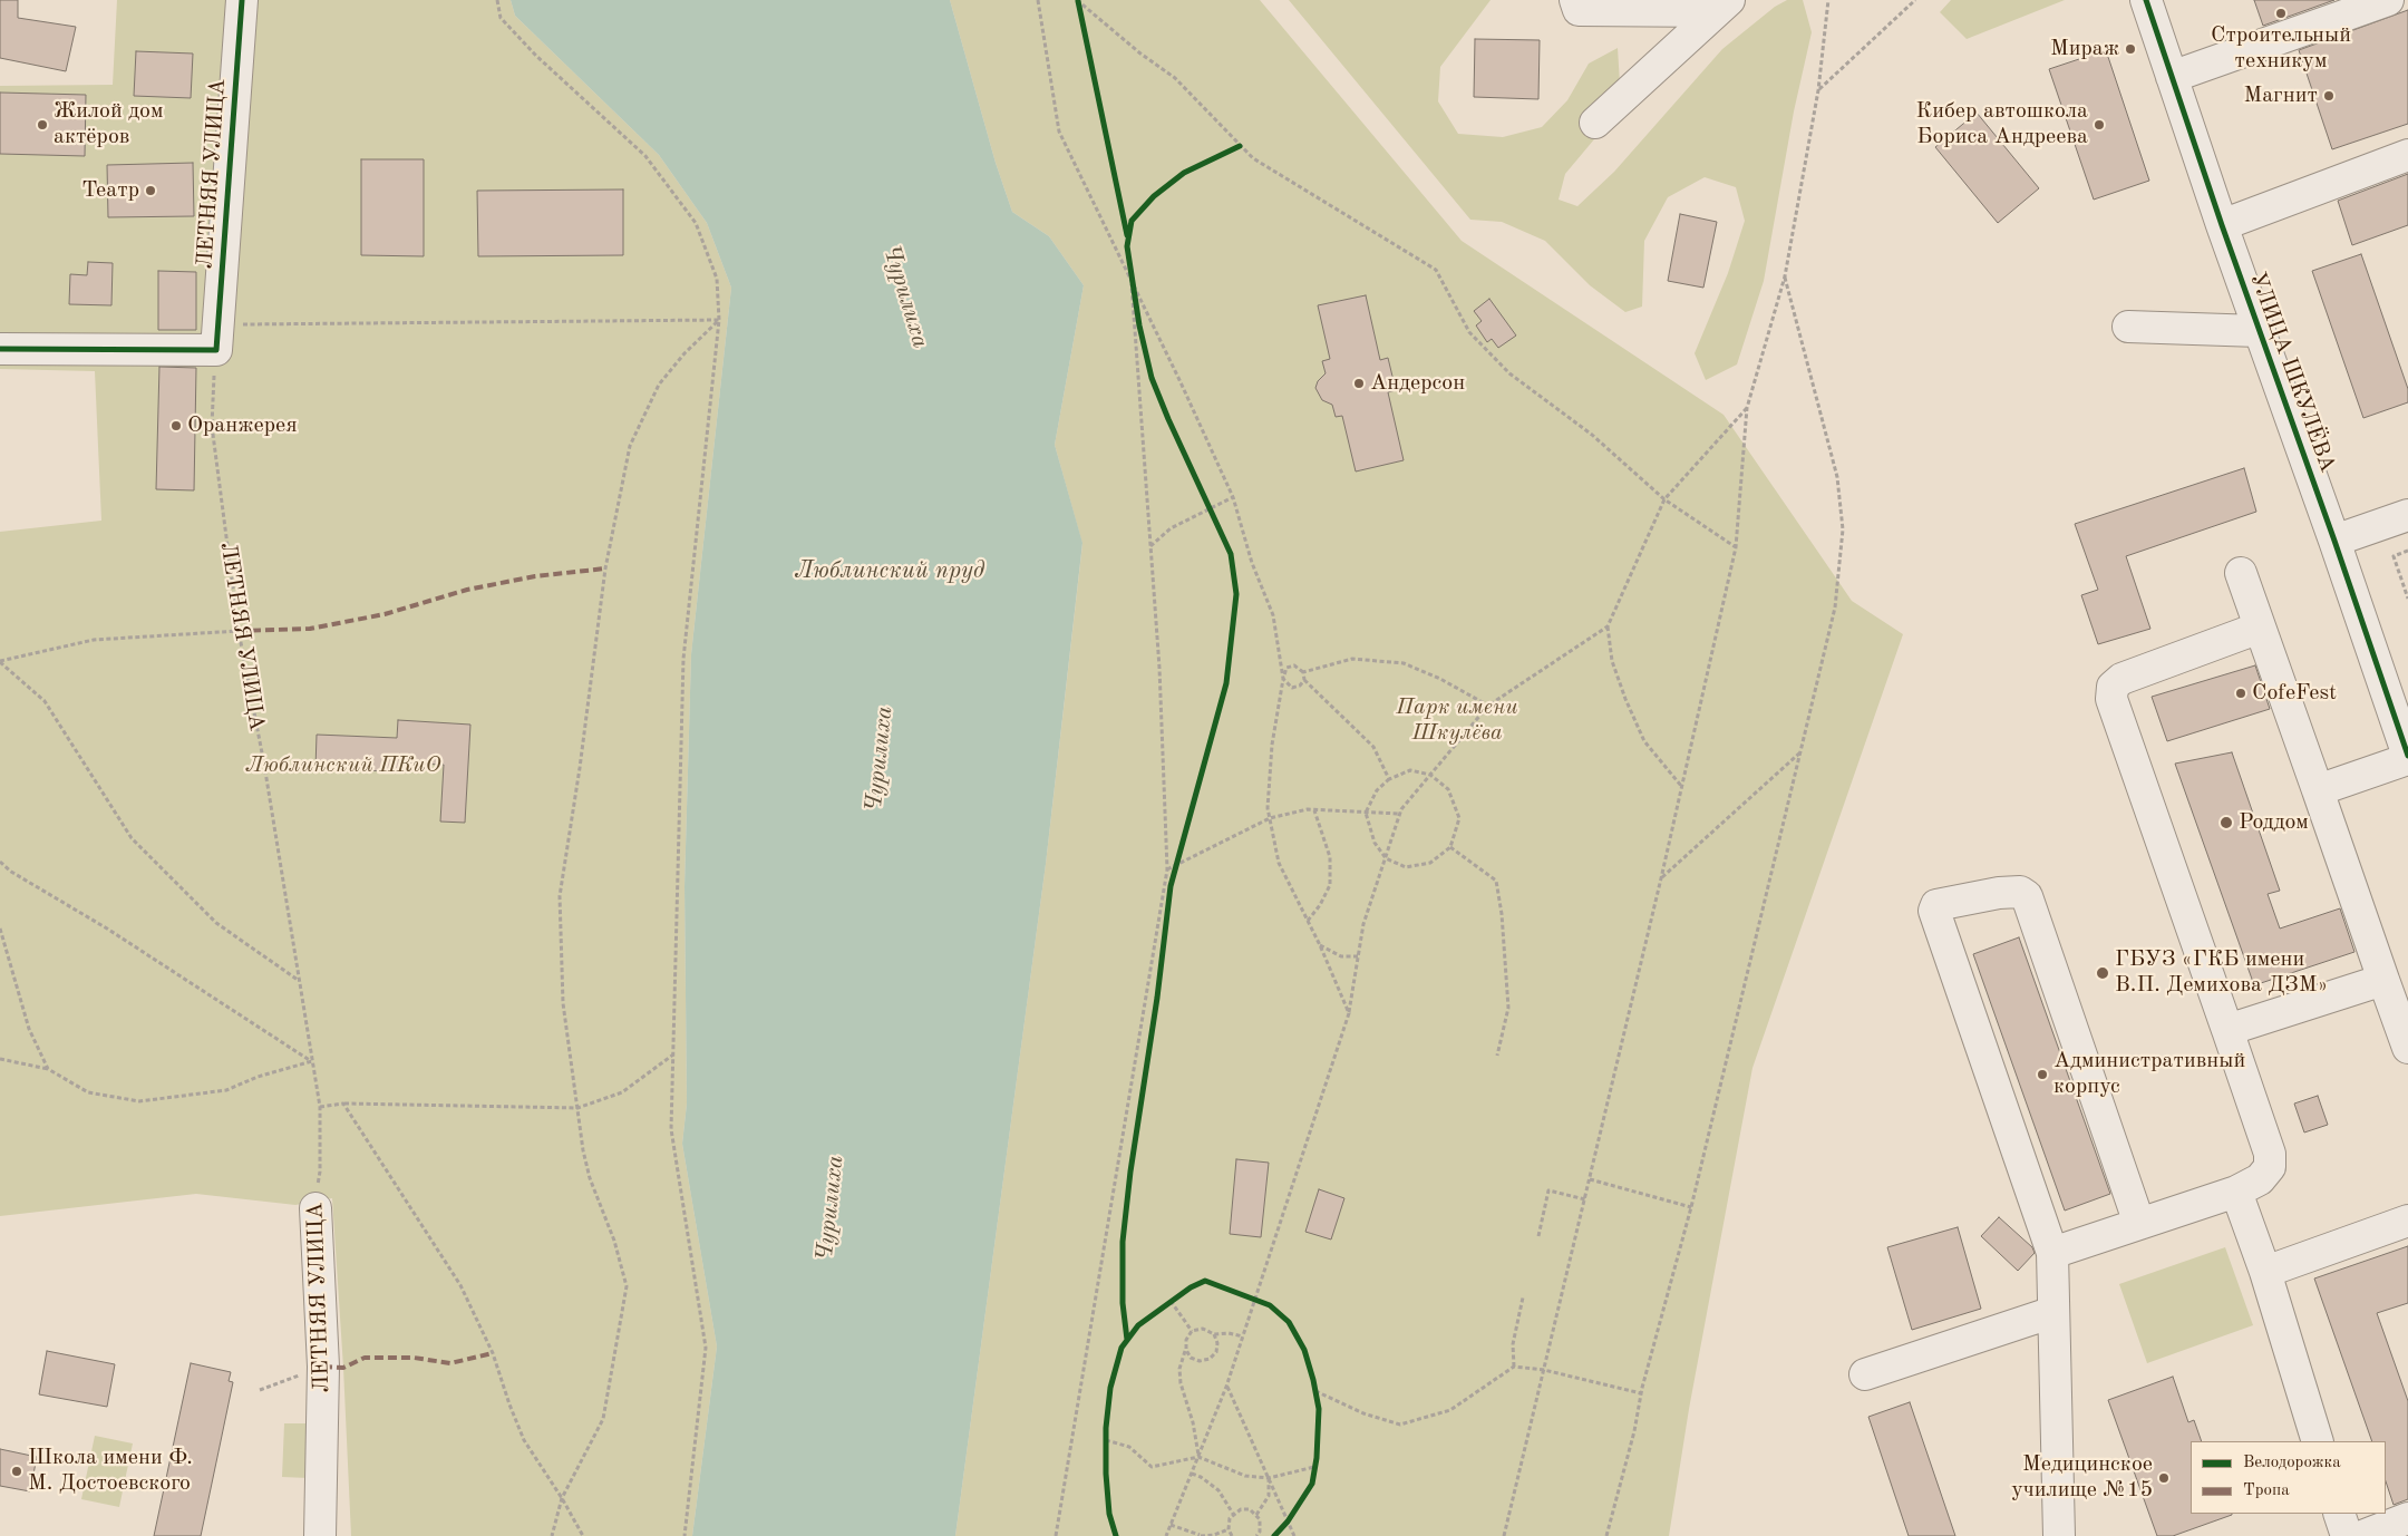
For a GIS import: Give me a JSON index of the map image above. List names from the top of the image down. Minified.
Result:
{"streets":{"street":["ЛЕТНЯЯ УЛИЦА","УЛИЦА ШКУЛЁВА"]},"water":["Чурилиха","Люблинский пруд"],"parks":["Парк имени Шкулёва","Люблинский ПКиО"],"places":["Строительный техникум","Мираж","Магнит","Жилой дом актёров","Кибер автошкола Бориса Андреева","Театр","Андерсон","Оранжерея","CofeFest","Роддом","ГБУЗ «ГКБ имени В.П. Демихова ДЗМ»","Административный корпус","Школа имени Ф. М. Достоевского","Медицинское училище №15"],"legend":["Велодорожка","Тропа"]}
